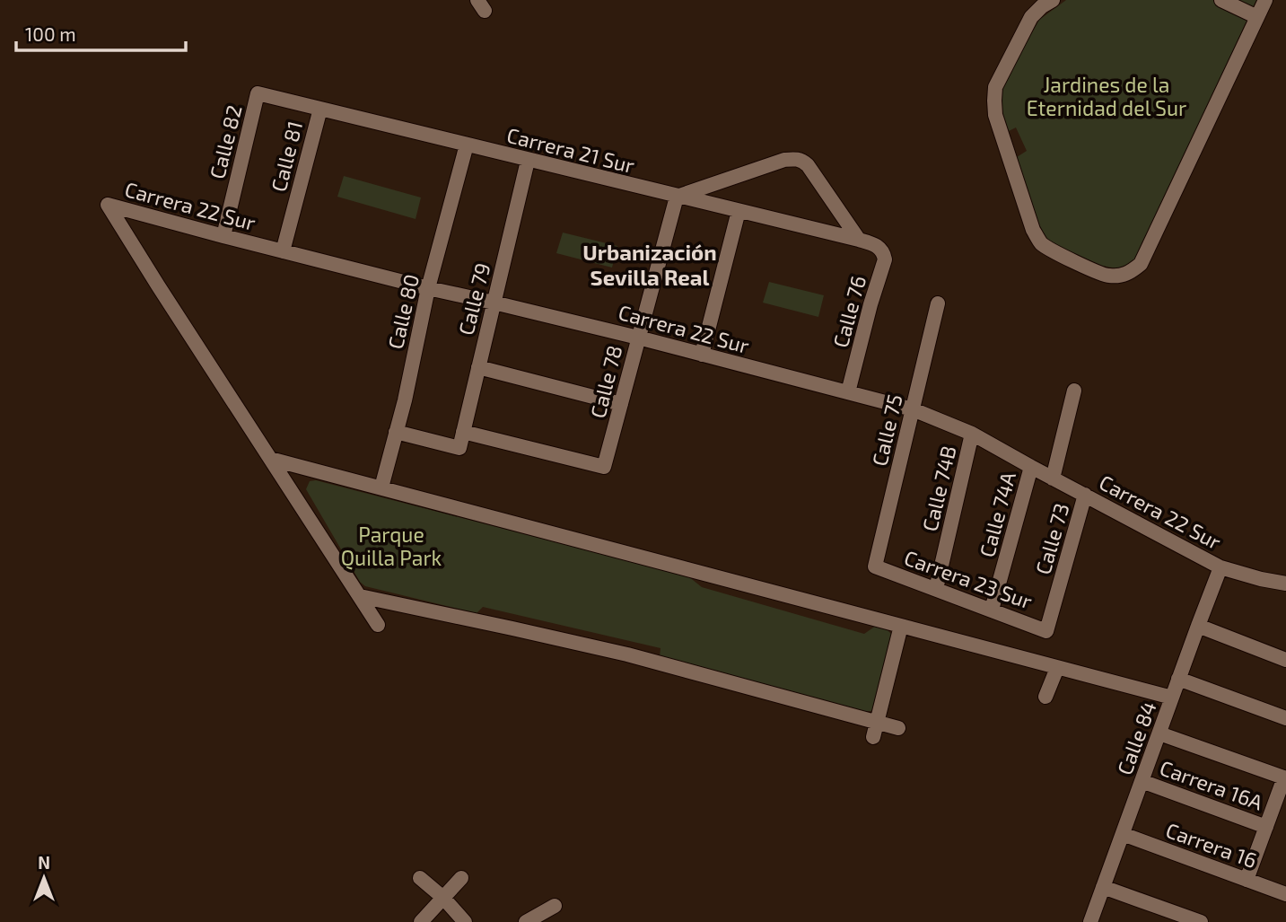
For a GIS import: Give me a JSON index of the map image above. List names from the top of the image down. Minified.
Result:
{"streets":{"street":["Calle 82","Carrera 21 Sur","Calle 81","Carrera 22 Sur","Calle 79","Calle 80","Calle 76","Calle 78","Calle 75","Calle 74B","Calle 74A","Calle 73","Carrera 23 Sur","Calle 84","Carrera 16A","Carrera 16"]},"crossings":[["Calle 82","Carrera 21 Sur"],["Calle 82","Carrera 22 Sur"],["Carrera 21 Sur","Calle 81"],["Carrera 21 Sur","Calle 79"],["Carrera 21 Sur","Calle 80"],["Carrera 21 Sur","Calle 76"],["Carrera 21 Sur","Calle 78"],["Calle 81","Carrera 22 Sur"],["Carrera 22 Sur","Calle 79"],["Carrera 22 Sur","Calle 80"],["Carrera 22 Sur","Calle 76"],["Carrera 22 Sur","Calle 78"],["Carrera 22 Sur","Calle 75"],["Carrera 22 Sur","Calle 74B"],["Carrera 22 Sur","Calle 74A"],["Carrera 22 Sur","Calle 73"],["Carrera 22 Sur","Calle 84"],["Calle 79","Calle 80"],["Calle 79","Calle 78"],["Calle 75","Carrera 23 Sur"],["Calle 74B","Carrera 23 Sur"],["Calle 74A","Carrera 23 Sur"],["Calle 73","Carrera 23 Sur"],["Calle 84","Carrera 16A"],["Calle 84","Carrera 16"]],"districts":["Urbanización Sevilla Real"],"parks":["Jardines de la Eternidad del Sur","Parque Quilla Park"],"scale_bar":"100 m","north":"top"}
